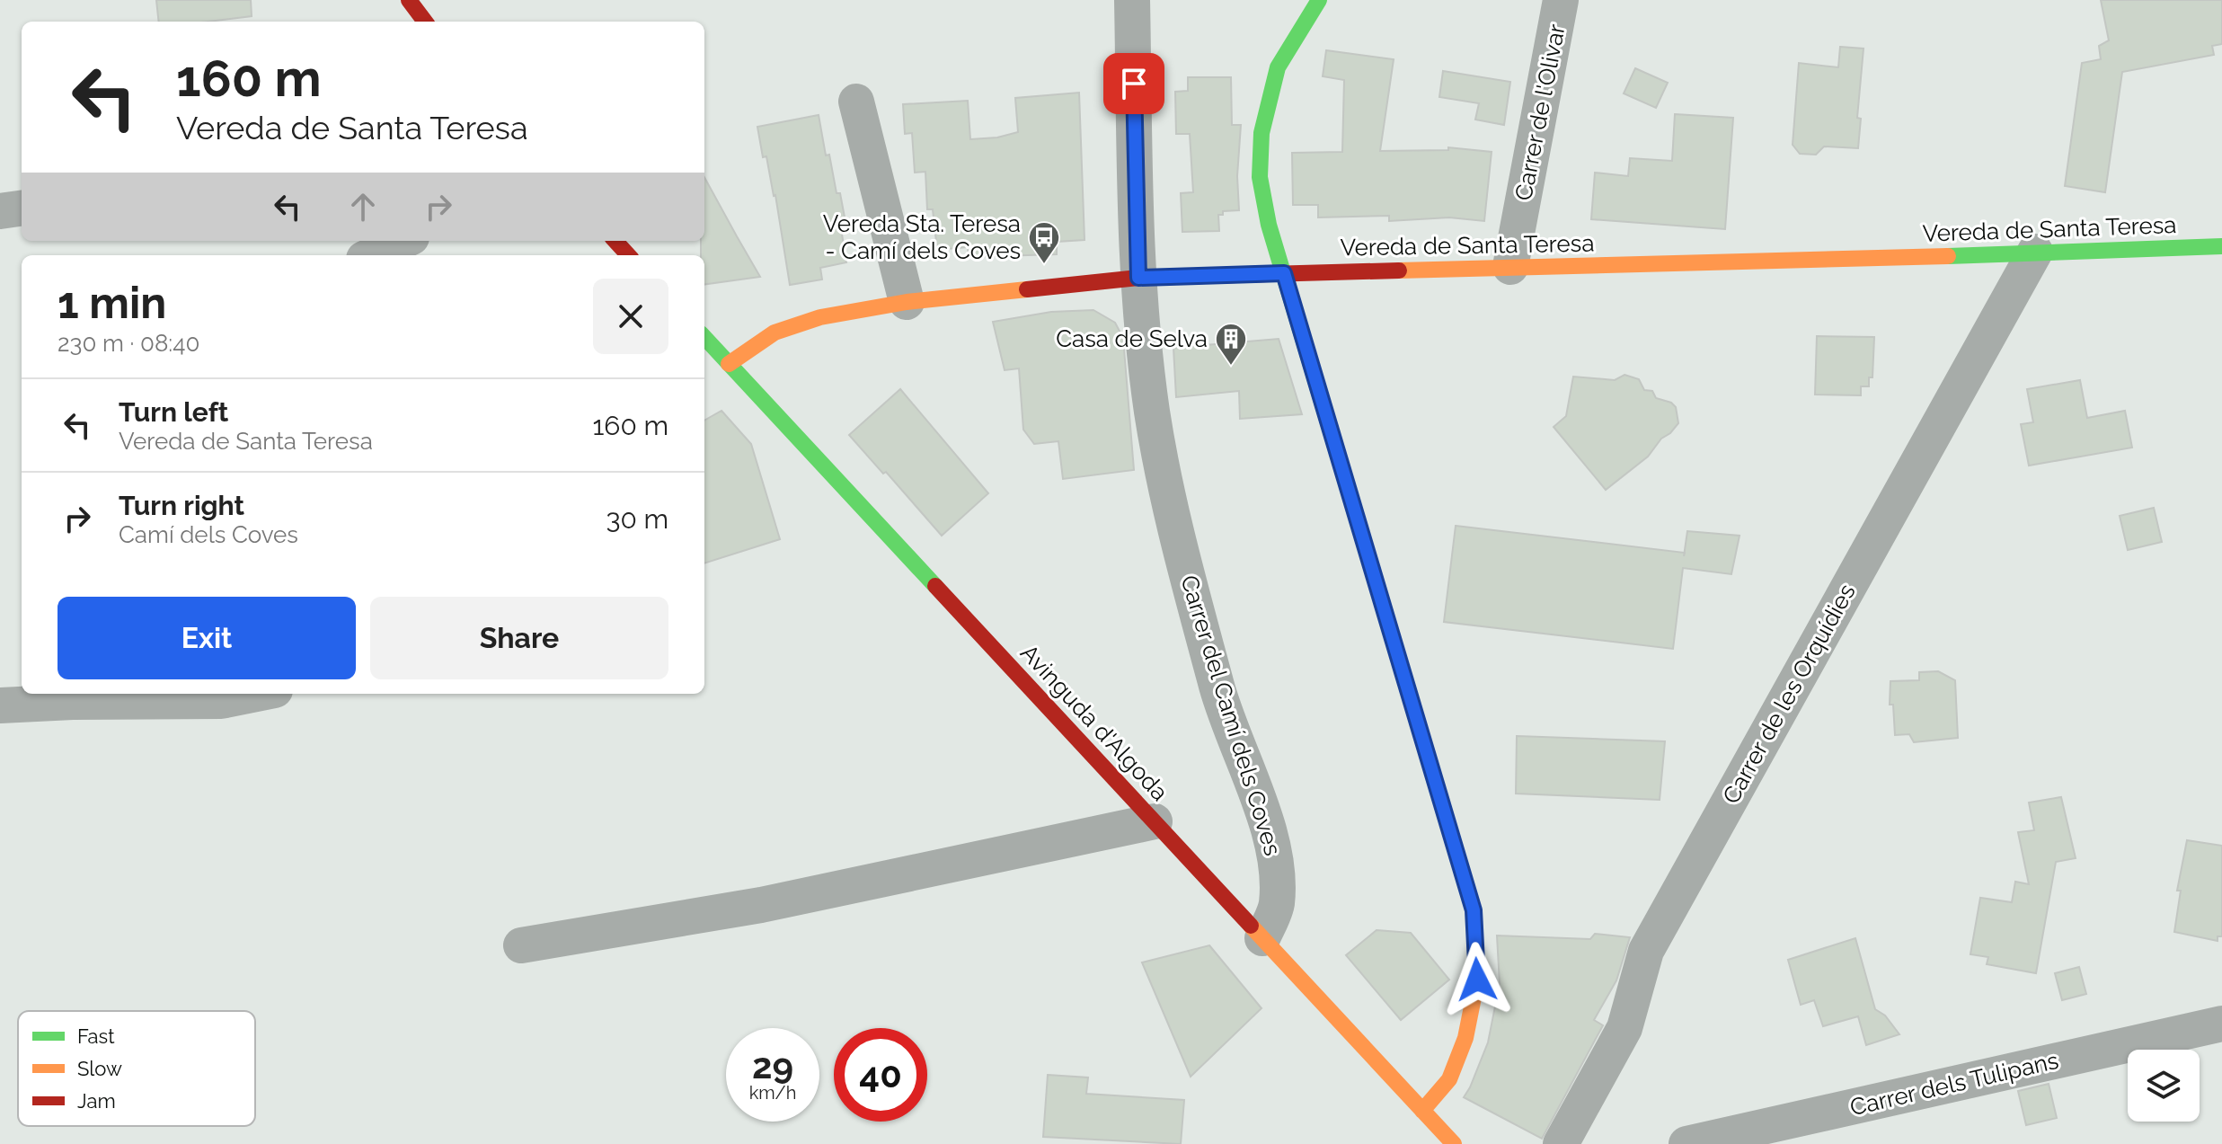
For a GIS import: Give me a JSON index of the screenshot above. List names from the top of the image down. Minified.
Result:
{"streets":{"street":["Carrer de l'Olivar","Vereda de Santa Teresa","Carrer de les Orquídies","Carrer del Camí dels Coves","Avinguda d'Algoda","Carrer dels Tulipans"]},"crossings":[["Carrer de l'Olivar","Vereda de Santa Teresa"],["Vereda de Santa Teresa","Carrer de les Orquídies"],["Vereda de Santa Teresa","Carrer del Camí dels Coves"],["Vereda de Santa Teresa","Avinguda d'Algoda"],["Carrer del Camí dels Coves","Avinguda d'Algoda"]],"places":{"bus stop":["Vereda Sta. Teresa - Camí dels Coves"],"building":["Casa de Selva"]},"legend":["Fast","Slow","Jam"],"page":{"turn":["160 m","Vereda de Santa Teresa"],"heading":["1 min","230 m · 08:40"],"list":[{"name":"Turn left","note":"Vereda de Santa Teresa","value":"160 m"},{"name":"Turn right","note":"Camí dels Coves","value":"30 m"}],"buttons":["Exit","Share"],"speed":"29 km/h","limit":"40"}}
